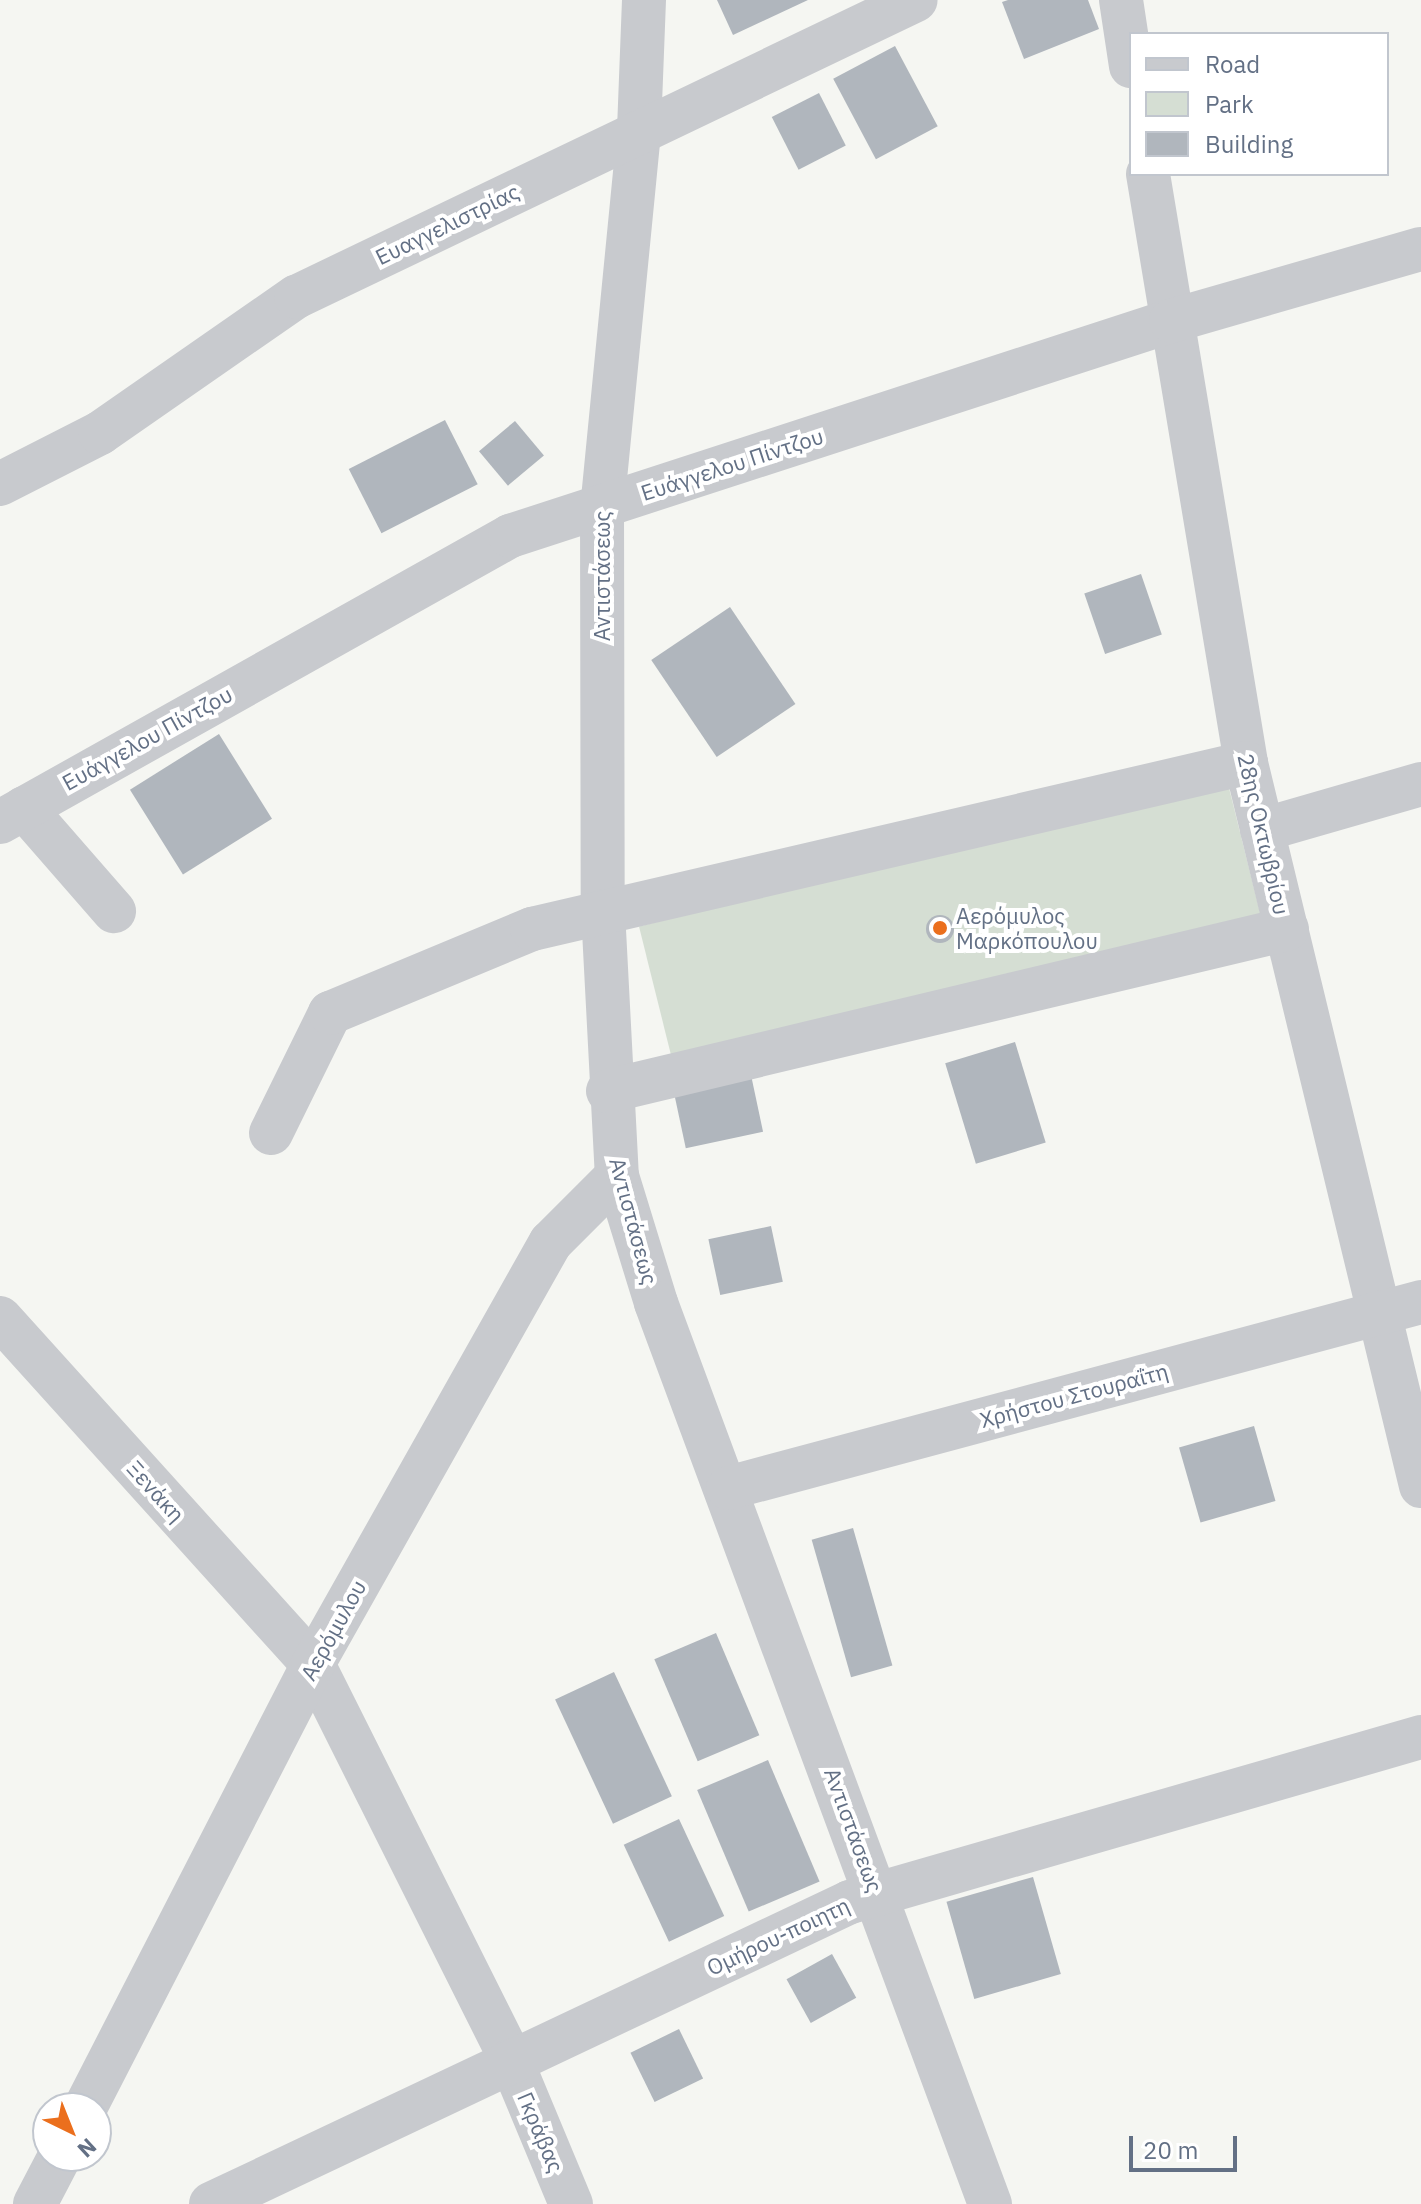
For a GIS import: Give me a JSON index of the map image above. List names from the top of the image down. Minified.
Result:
{"streets":{"street":["Ευαγγελιστρίας","Ευάγγελου Πίντζου","Αντιστάσεως","28ης Οκτωβρίου","Χρήστου Στουραΐτη","Ξενάκη","Αερόμυλου","Ομήρου-ποιητη","Γκράβας"]},"crossings":[["Ευαγγελιστρίας","Αντιστάσεως"],["Ευάγγελου Πίντζου","Αντιστάσεως"],["Ευάγγελου Πίντζου","28ης Οκτωβρίου"],["Αντιστάσεως","Χρήστου Στουραΐτη"],["Αντιστάσεως","Αερόμυλου"],["Αντιστάσεως","Ομήρου-ποιητη"],["28ης Οκτωβρίου","Χρήστου Στουραΐτη"],["Ξενάκη","Αερόμυλου"],["Ξενάκη","Ομήρου-ποιητη"],["Ξενάκη","Γκράβας"],["Ομήρου-ποιητη","Γκράβας"]],"places":["Αερόμυλος Μαρκόπουλου"],"legend":["Road","Park","Building"],"scale_bar":"20 m","north":"bottom right"}
